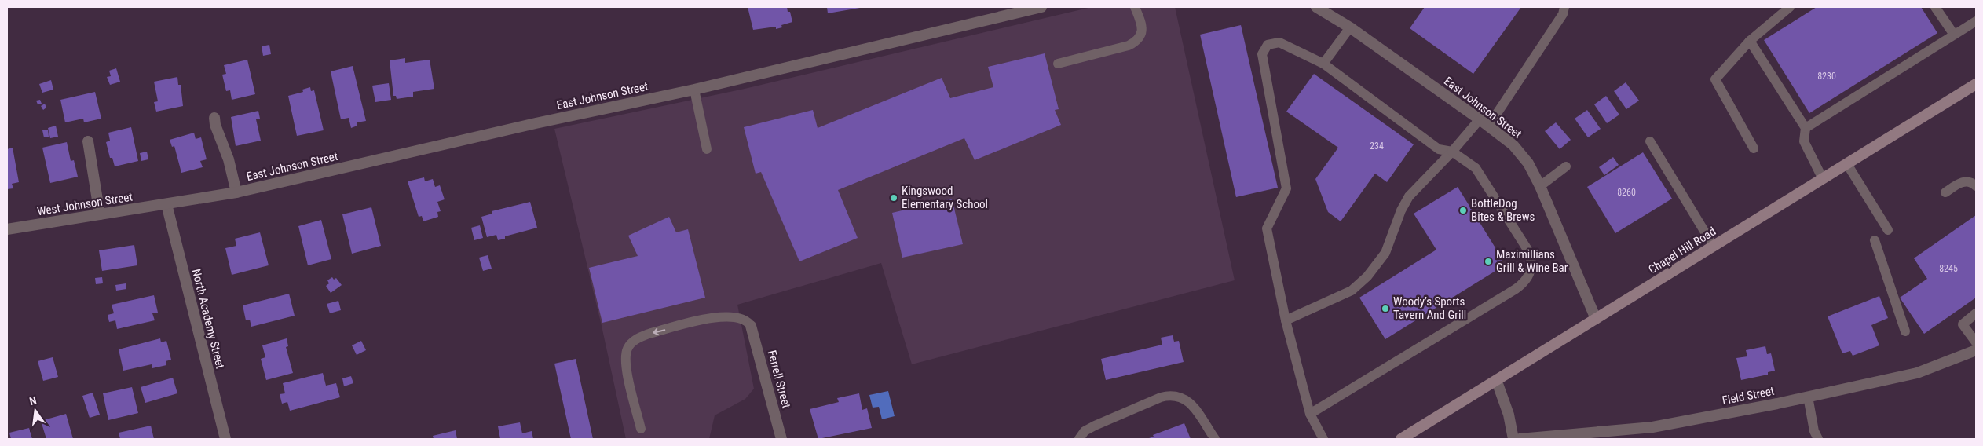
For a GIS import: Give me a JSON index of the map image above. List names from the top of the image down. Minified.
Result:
{"streets":{"main road":["Chapel Hill Road"],"street":["East Johnson Street","West Johnson Street","North Academy Street","Ferrell Street","Field Street"]},"crossings":[["East Johnson Street","West Johnson Street"],["East Johnson Street","Chapel Hill Road"],["East Johnson Street","North Academy Street"],["West Johnson Street","North Academy Street"]],"places":["Kingswood Elementary School","BottleDog Bites & Brews","Maximillians Grill & Wine Bar","Woody’s Sports Tavern And Grill"],"house_numbers":["8230","234","8260","8245"],"north":"top"}
